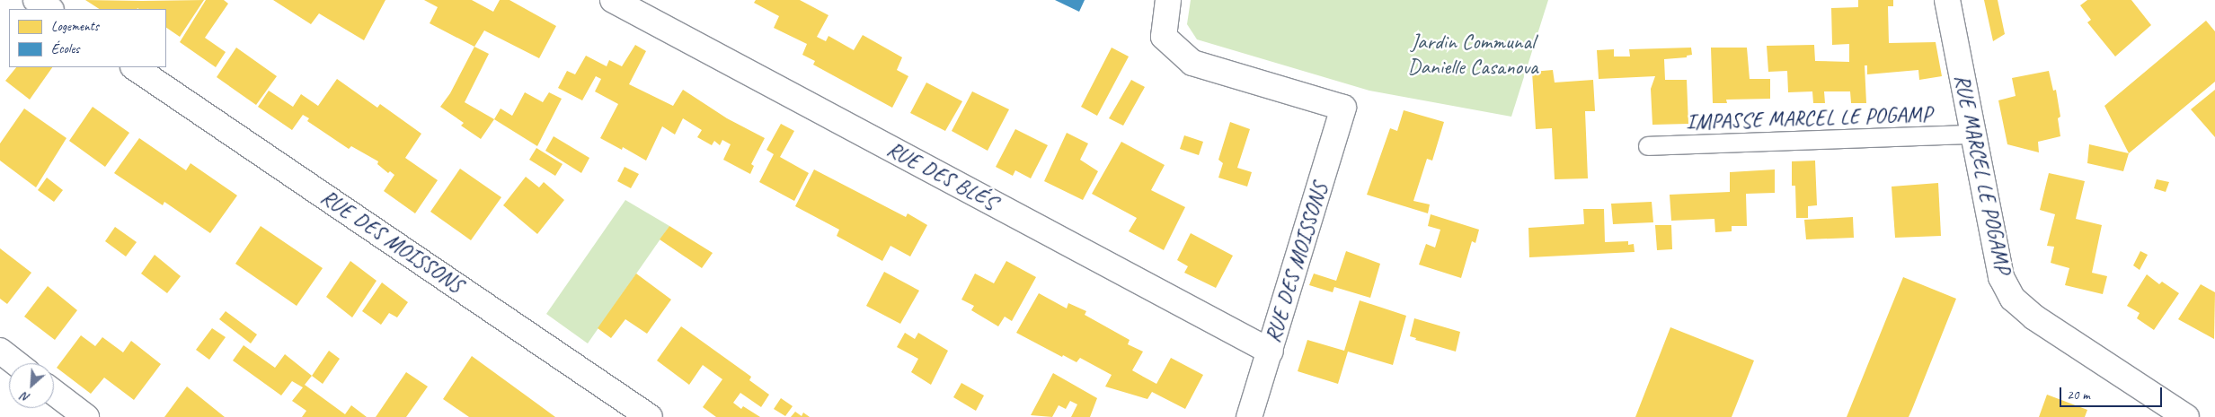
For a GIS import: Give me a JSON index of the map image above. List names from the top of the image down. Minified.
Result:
{"streets":{"street":["RUE MARCEL LE POGAMP","RUE DES BLÉS","RUE DES MOISSONS"],"lane":["IMPASSE MARCEL LE POGAMP"]},"crossings":[["IMPASSE MARCEL LE POGAMP","RUE MARCEL LE POGAMP"],["RUE DES BLÉS","RUE DES MOISSONS"]],"parks":["Jardin Communal Danielle Casanova"],"legend":["Logements","Écoles"],"scale_bar":"20 m","north":"bottom left"}
